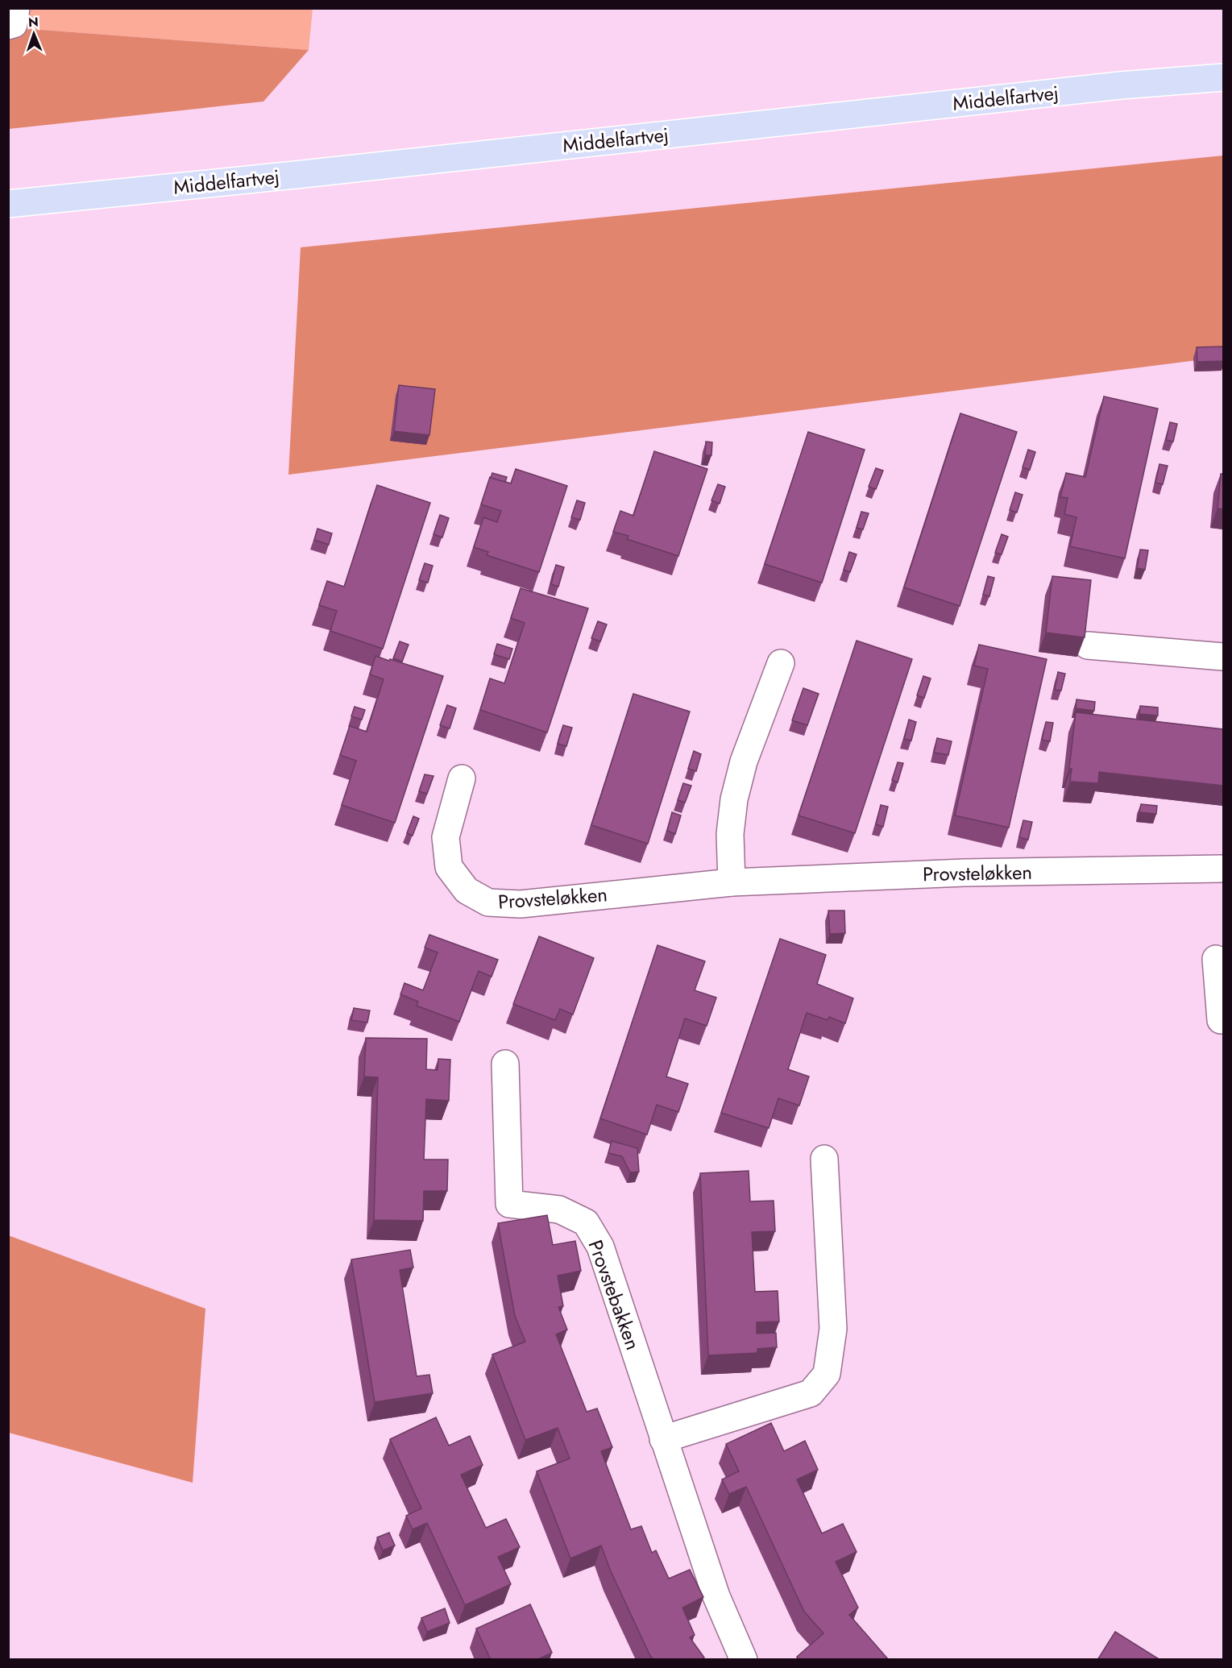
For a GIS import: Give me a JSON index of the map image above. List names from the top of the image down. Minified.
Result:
{"streets":{"main road":["Middelfartvej"],"street":["Provsteløkken","Provstebakken"]},"north":"top"}
